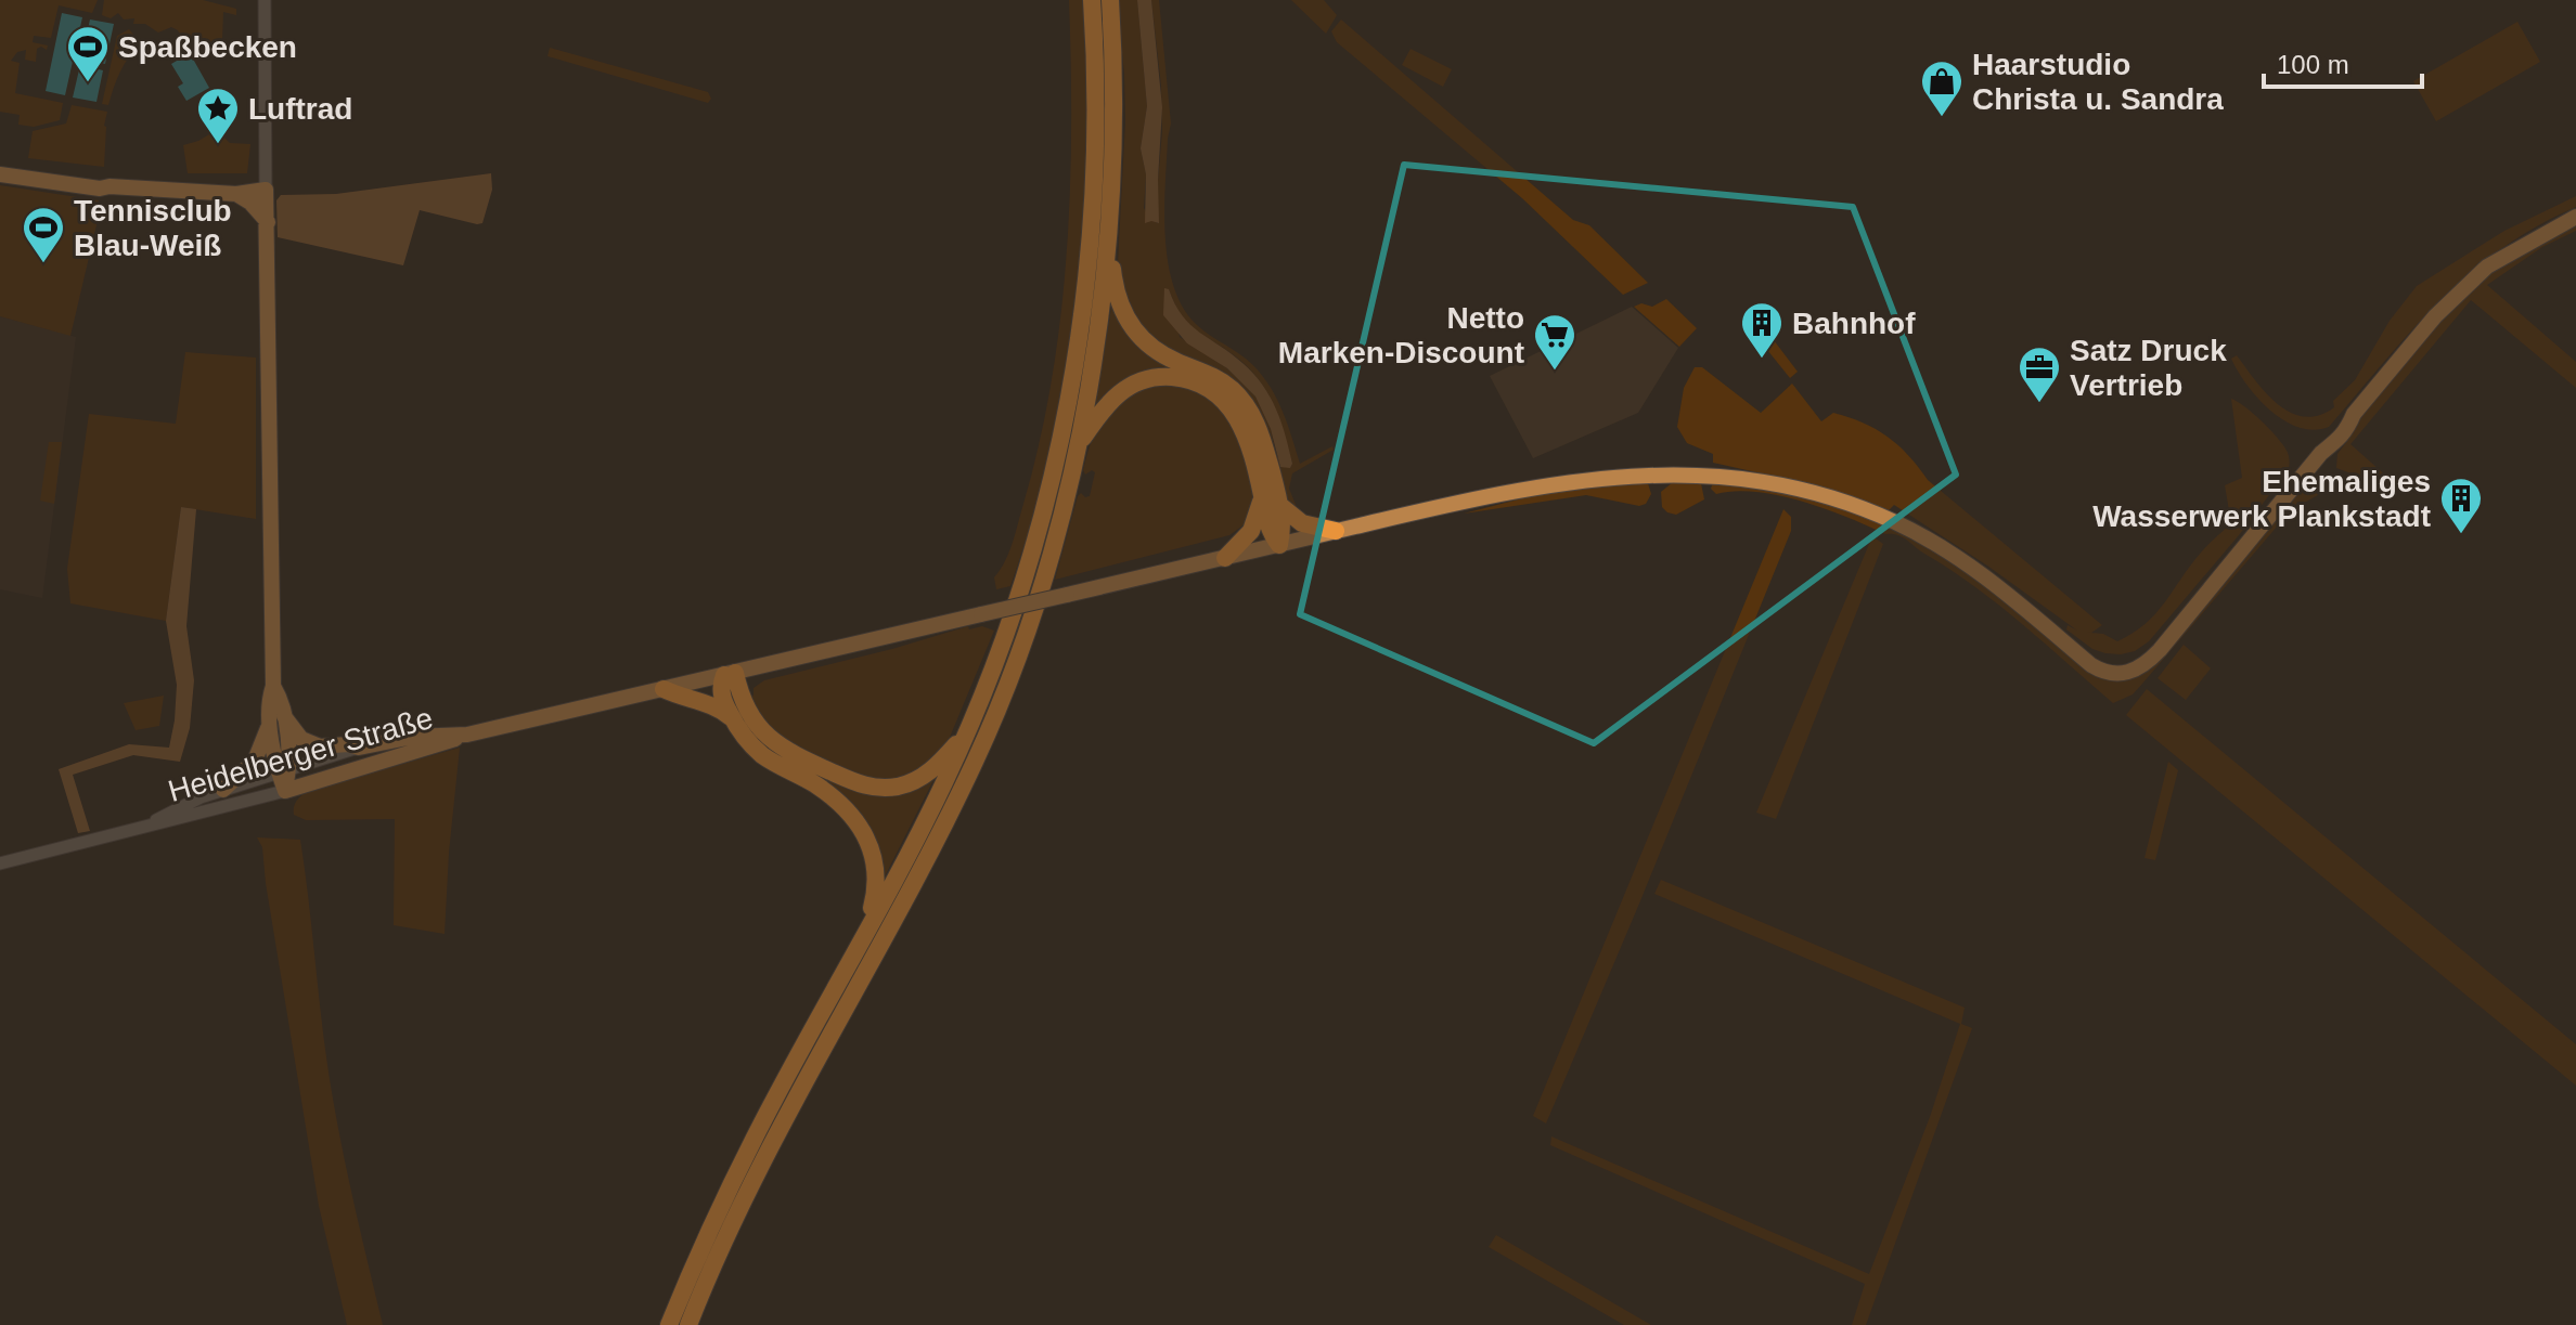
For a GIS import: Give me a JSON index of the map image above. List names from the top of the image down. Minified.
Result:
{"streets":{"main road":["Heidelberger Straße"]},"places":{"sports":["Spaßbecken","Tennisclub Blau-Weiß"],"shop":["Haarstudio Christa u. Sandra"],"place":["Luftrad"],"building":["Bahnhof","Ehemaliges Wasserwerk Plankstadt"],"supermarket":["Netto Marken-Discount"],"office":["Satz Druck Vertrieb"]},"scale_bar":"100 m"}
